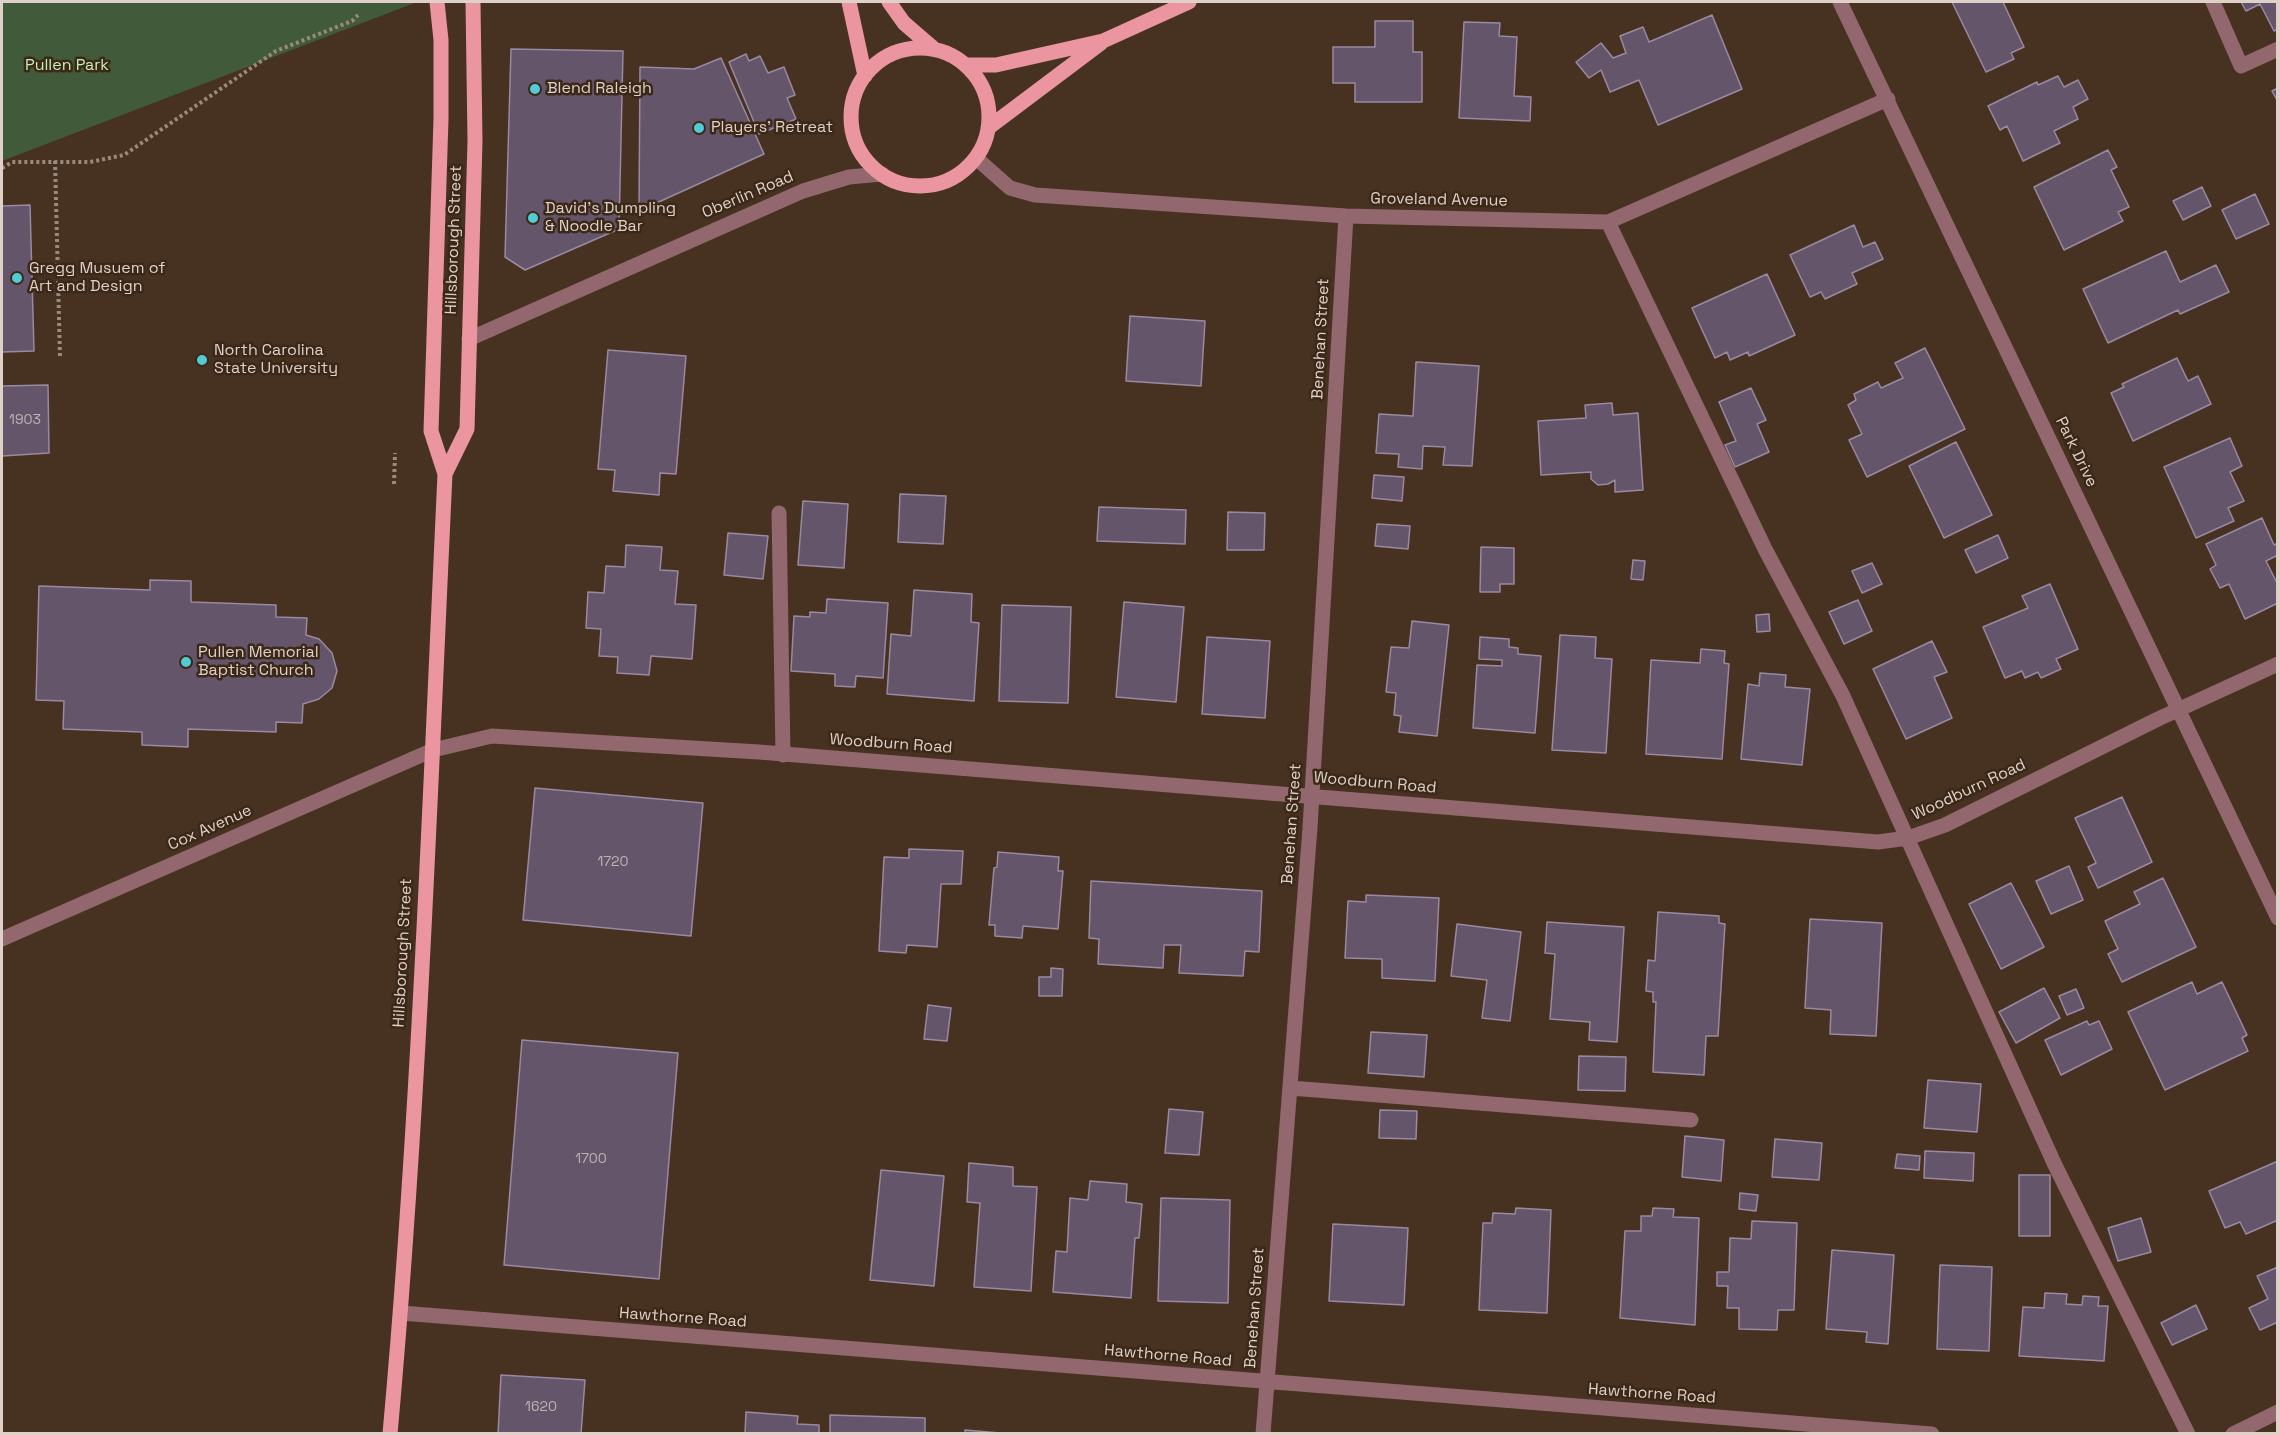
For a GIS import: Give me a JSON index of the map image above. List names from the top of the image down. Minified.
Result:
{"streets":{"main road":["Hillsborough Street"],"street":["Oberlin Road","Groveland Avenue","Benehan Street","Park Drive","Woodburn Road","Cox Avenue","Hawthorne Road"]},"crossings":[["Oberlin Road","Groveland Avenue"],["Oberlin Road","Hillsborough Street"],["Groveland Avenue","Benehan Street"],["Groveland Avenue","Park Drive"],["Hillsborough Street","Woodburn Road"],["Hillsborough Street","Cox Avenue"],["Hillsborough Street","Hawthorne Road"],["Benehan Street","Woodburn Road"],["Benehan Street","Hawthorne Road"],["Park Drive","Woodburn Road"],["Woodburn Road","Cox Avenue"]],"parks":["Pullen Park"],"places":["Blend Raleigh","Players' Retreat","David's Dumpling & Noodle Bar","Gregg Musuem of Art and Design","North Carolina State University","Pullen Memorial Baptist Church"],"house_numbers":["1903","1720","1700","1620"]}
